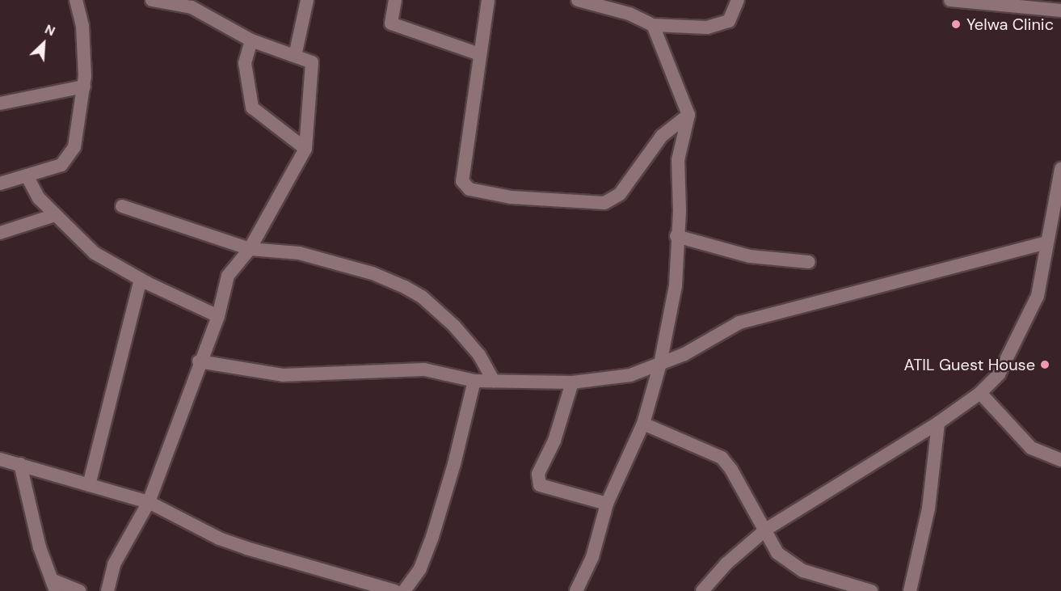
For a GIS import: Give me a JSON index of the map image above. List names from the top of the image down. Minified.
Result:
{"places":["Yelwa Clinic","ATIL Guest House"],"north":"top right"}
